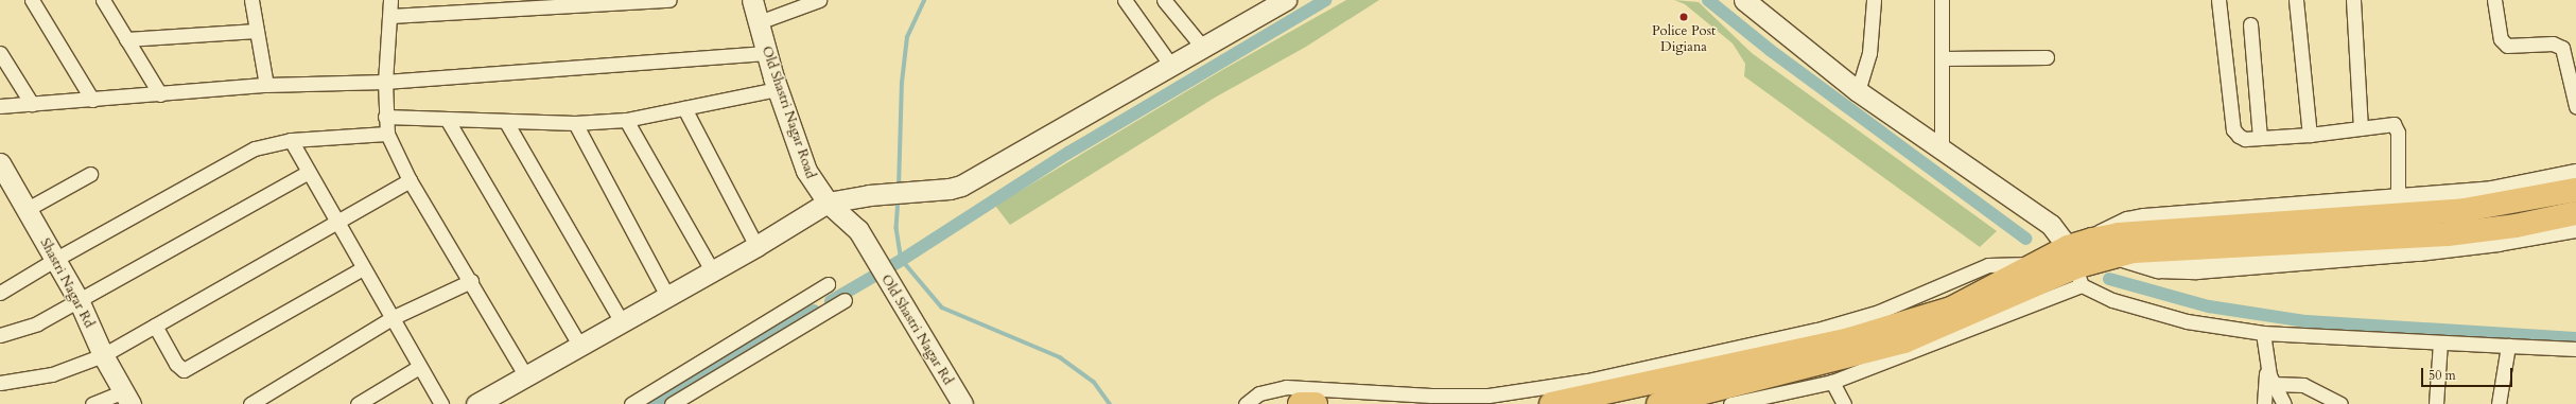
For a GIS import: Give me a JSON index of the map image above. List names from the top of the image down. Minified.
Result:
{"streets":{"street":["Old Shastri Nagar Road","Shastri Nagar Rd","Old Shastri Nagar Rd"]},"crossings":[["Old Shastri Nagar Road","Old Shastri Nagar Rd"]],"places":["Police Post Digiana"],"scale_bar":"50 m"}
